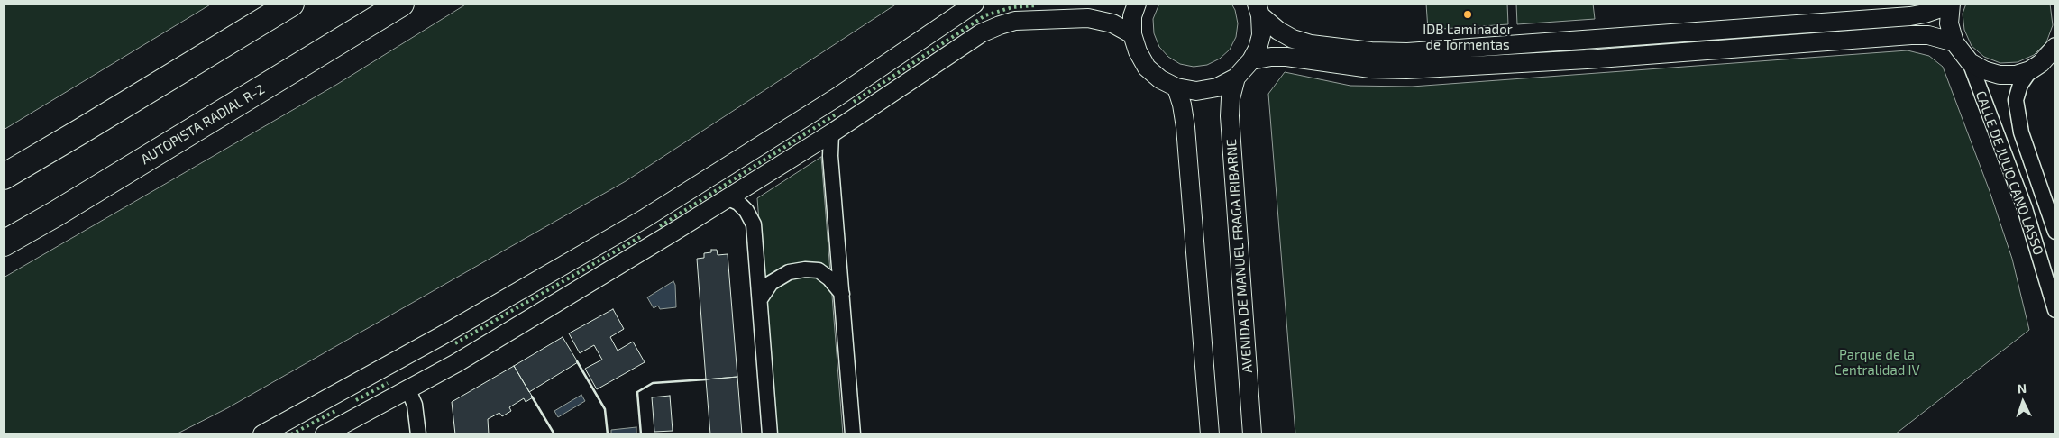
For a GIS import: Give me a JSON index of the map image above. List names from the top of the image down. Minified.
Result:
{"streets":{"highway":["AUTOPISTA RADIAL R-2"],"street":["CALLE DE JULIO CANO LASSO","AVENIDA DE MANUEL FRAGA IRIBARNE"]},"parks":["Parque de la Centralidad IV"],"places":["IDB Laminador de Tormentas"],"north":"top"}
